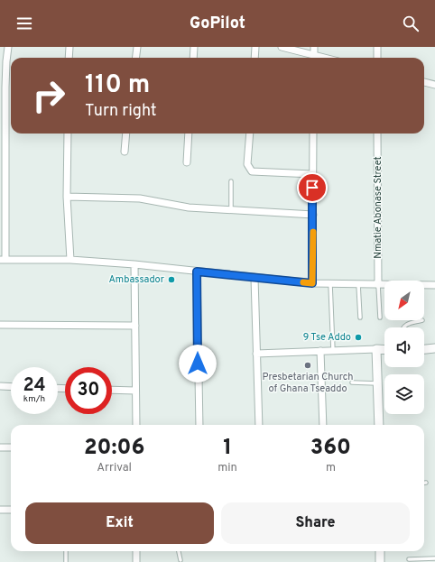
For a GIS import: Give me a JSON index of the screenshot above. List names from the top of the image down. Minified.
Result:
{"streets":{"street":["Nmatie Abonase Street"]},"places":["Ambassador","9 Tse Addo","Presbetarian Church of Ghana Tseaddo"],"north":"bottom left","page":{"header":"GoPilot","turn":["110 m","Turn right"],"speed":"24 km/h","limit":"30","eta":["20:06","Arrival","1","min","360","m"],"buttons":["Exit","Share"]}}
